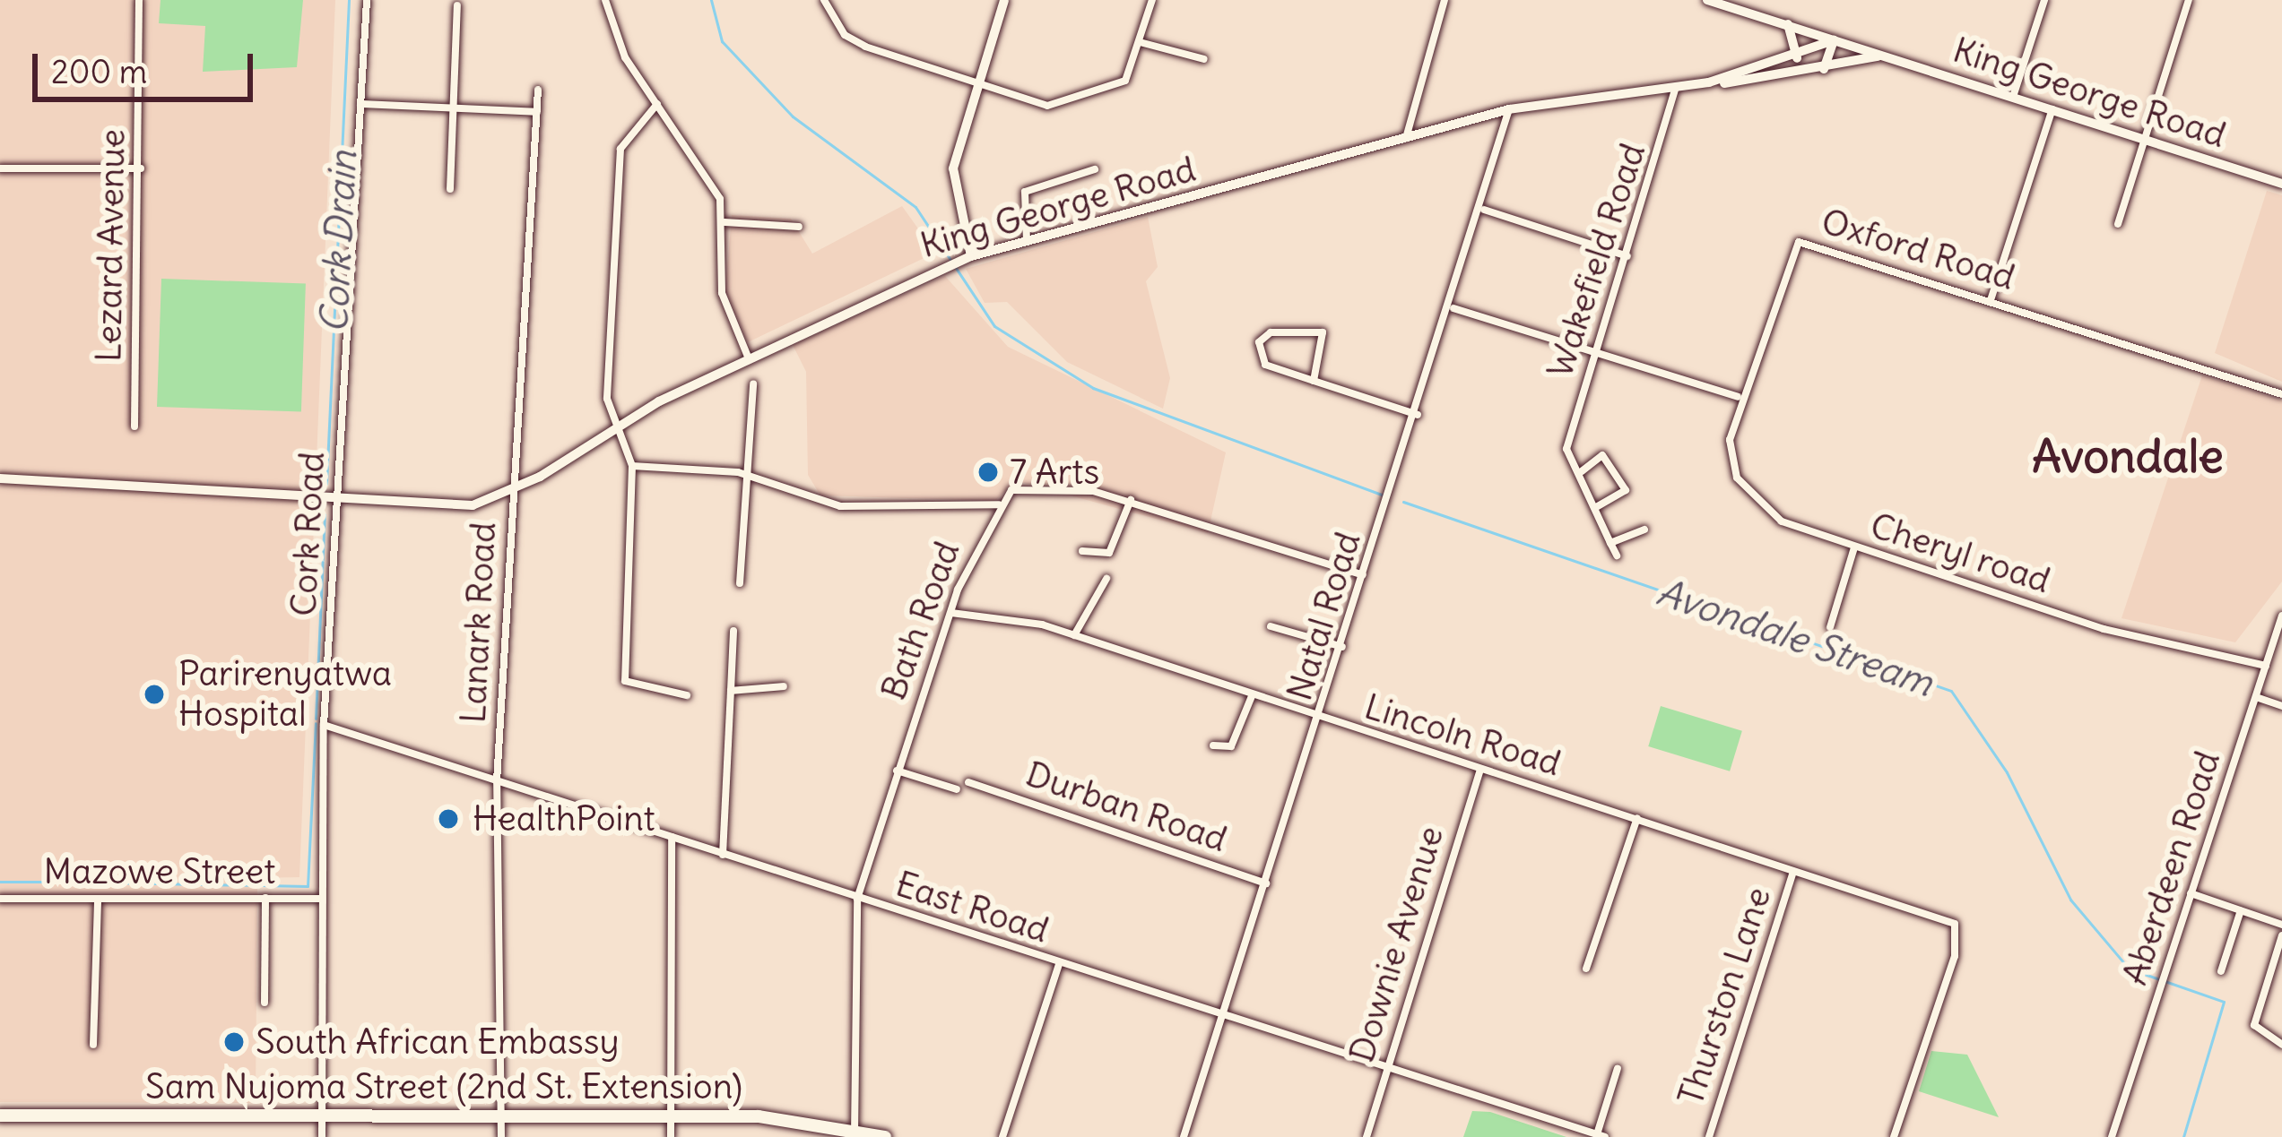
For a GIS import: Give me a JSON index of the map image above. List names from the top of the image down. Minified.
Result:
{"streets":{"highway":["Sam Nujoma Street (2nd St. Extension)"],"main road":["King George Road"],"street":["Lezard Avenue","Oxford Road","Wakefield Road","Cork Road","Cheryl road","Natal Road","Bath Road","Lanark Road","Lincoln Road","Durban Road","Aberdeen Road","Mazowe Street","East Road","Downie Avenue","Thurston Lane"]},"crossings":[["King George Road","Wakefield Road"],["King George Road","Cork Road"],["King George Road","Natal Road"],["King George Road","Lanark Road"],["Oxford Road","Cheryl road"],["Cork Road","Mazowe Street"],["Cork Road","East Road"],["Cork Road","Sam Nujoma Street (2nd St. Extension)"],["Cheryl road","Aberdeen Road"],["Natal Road","Lincoln Road"],["Natal Road","Durban Road"],["Natal Road","East Road"],["Bath Road","Lincoln Road"],["Bath Road","East Road"],["Bath Road","Sam Nujoma Street (2nd St. Extension)"],["Lanark Road","East Road"],["Lanark Road","Sam Nujoma Street (2nd St. Extension)"],["Lincoln Road","Downie Avenue"],["Lincoln Road","Thurston Lane"],["East Road","Downie Avenue"]],"districts":["Avondale"],"water":["Cork Drain","Avondale Stream"],"places":["7 Arts","Parirenyatwa Hospital","HealthPoint","South African Embassy"],"scale_bar":"200 m"}
